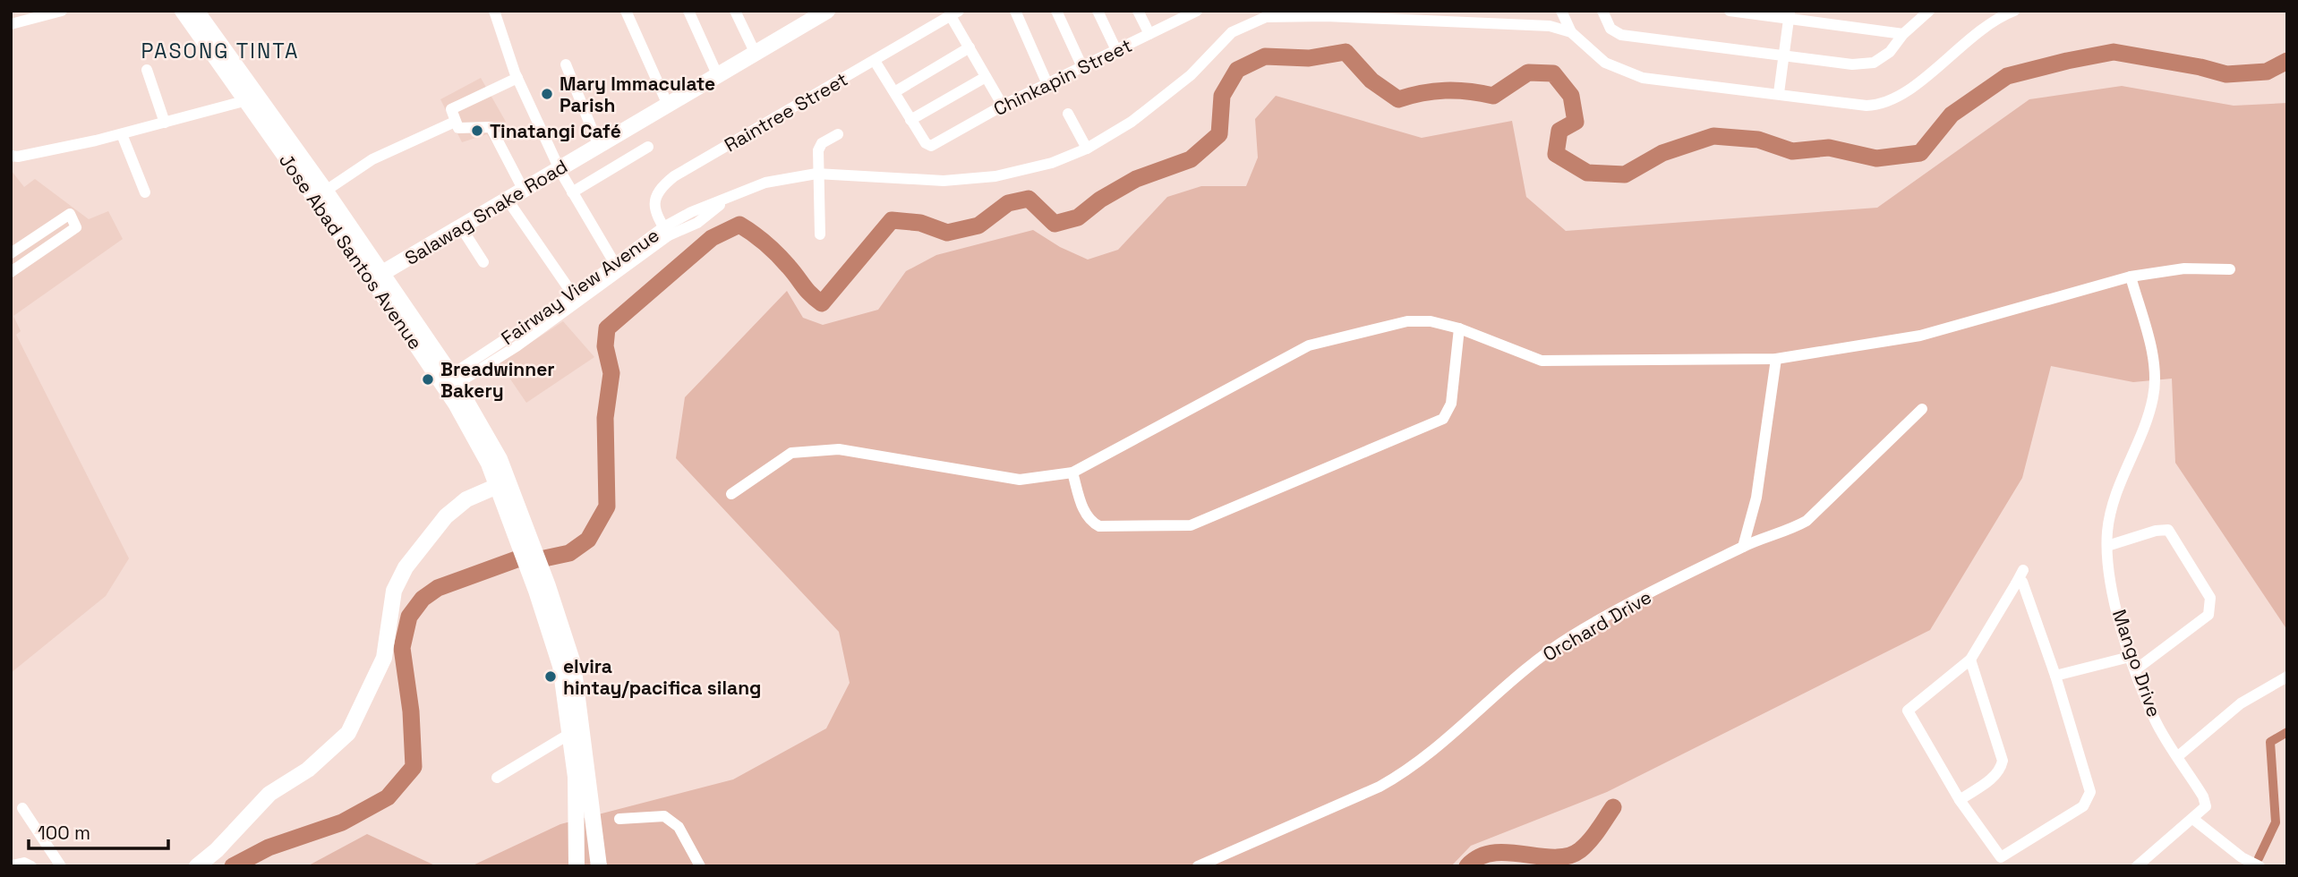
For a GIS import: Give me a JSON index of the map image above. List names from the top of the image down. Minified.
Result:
{"streets":{"main road":["Salawag Snake Road","Jose Abad Santos Avenue"],"street":["Chinkapin Street","Raintree Street","Fairway View Avenue","Orchard Drive","Mango Drive"]},"crossings":[["Raintree Street","Fairway View Avenue"],["Salawag Snake Road","Jose Abad Santos Avenue"],["Jose Abad Santos Avenue","Fairway View Avenue"]],"districts":["PASONG TINTA"],"places":["Mary Immaculate Parish","Tinatangi Café","Breadwinner Bakery","elvira hintay/pacifica silang"],"scale_bar":"100 m"}
